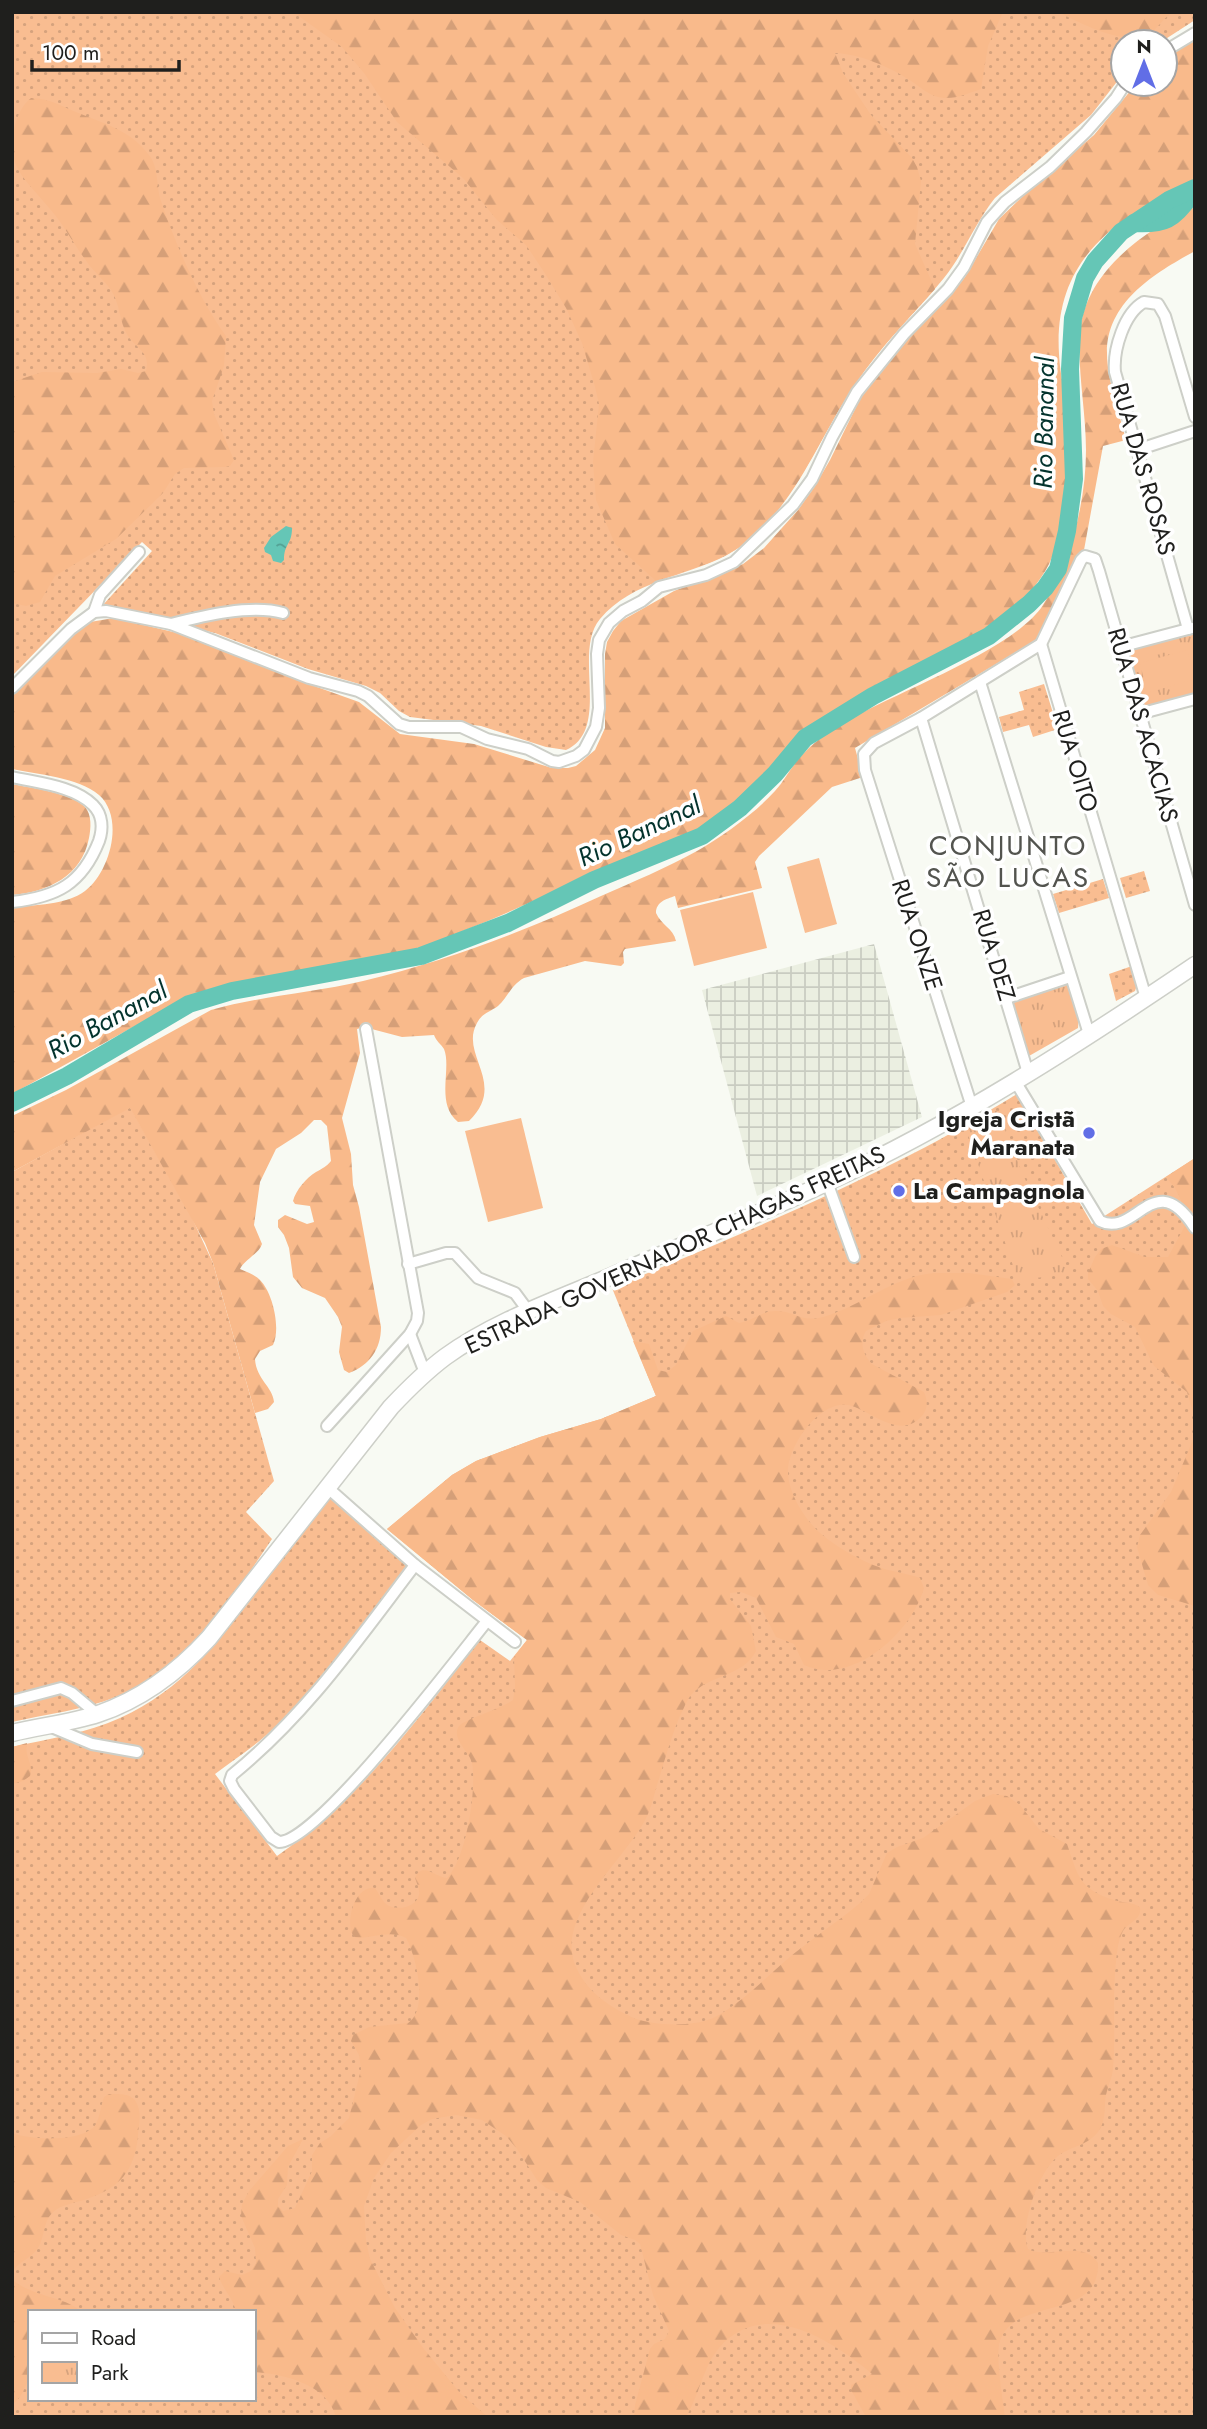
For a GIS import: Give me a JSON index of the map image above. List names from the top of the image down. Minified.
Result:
{"streets":{"main road":["ESTRADA GOVERNADOR CHAGAS FREITAS"],"street":["RUA DAS ROSAS","RUA DAS ACACIAS","RUA OITO","RUA ONZE","RUA DEZ"]},"crossings":[["RUA DAS ACACIAS","RUA OITO"],["RUA OITO","ESTRADA GOVERNADOR CHAGAS FREITAS"],["RUA ONZE","RUA DEZ"],["RUA ONZE","ESTRADA GOVERNADOR CHAGAS FREITAS"],["RUA DEZ","ESTRADA GOVERNADOR CHAGAS FREITAS"]],"districts":["CONJUNTO SÃO LUCAS"],"water":["Rio Bananal"],"places":["Igreja Cristã Maranata","La Campagnola"],"legend":["Road","Park"],"scale_bar":"100 m","north":"top"}
